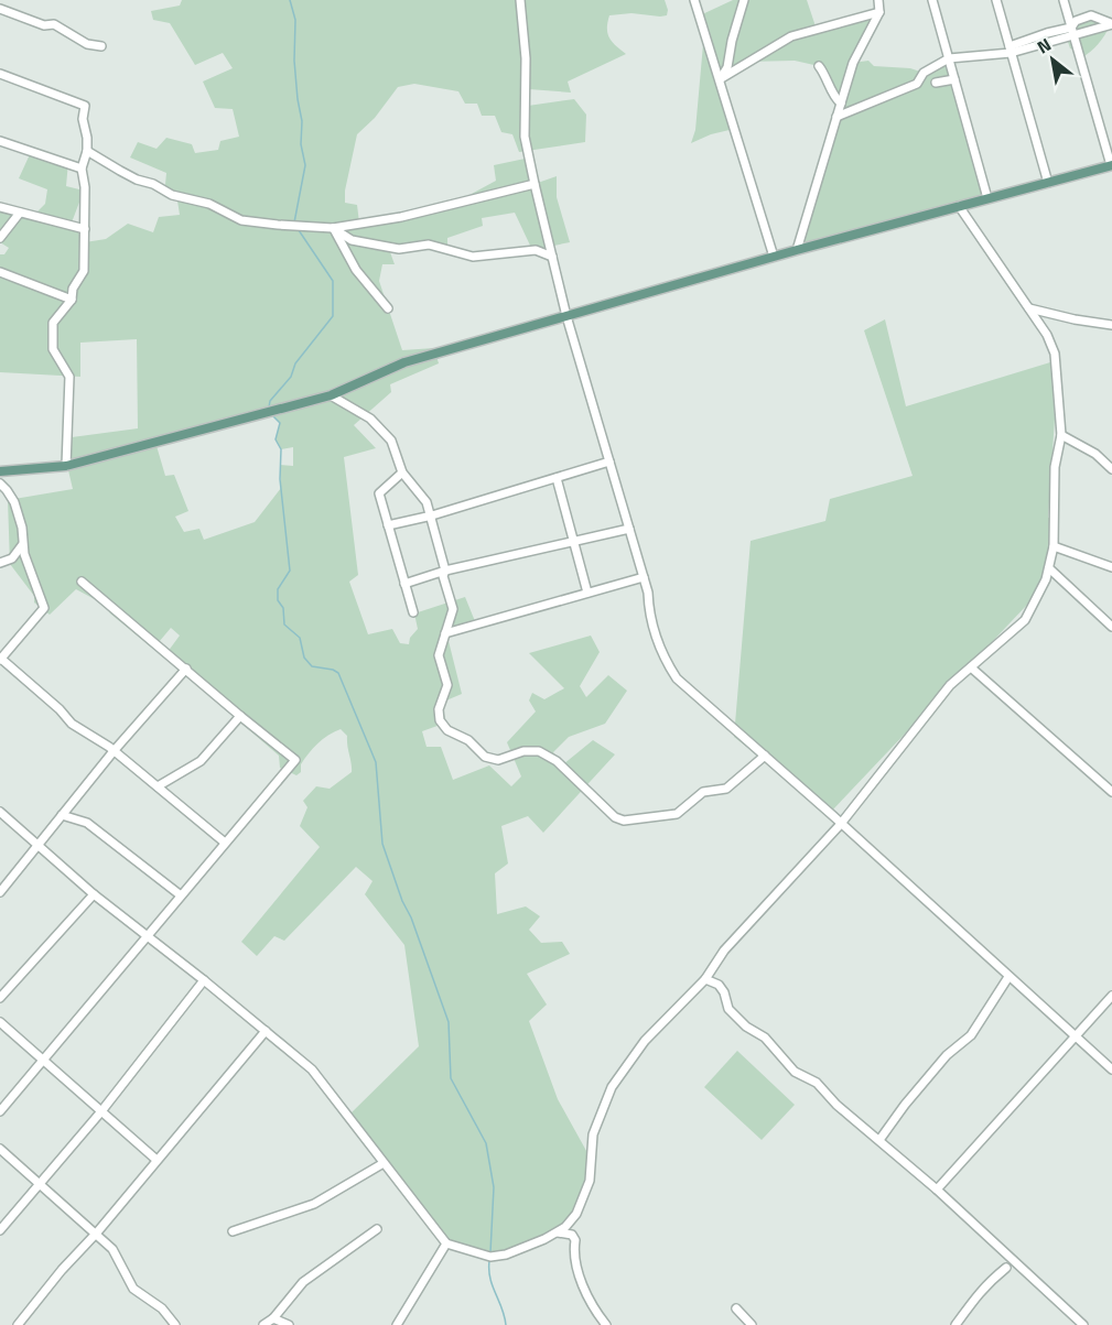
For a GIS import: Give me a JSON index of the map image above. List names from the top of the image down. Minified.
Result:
{"north":"top left"}
